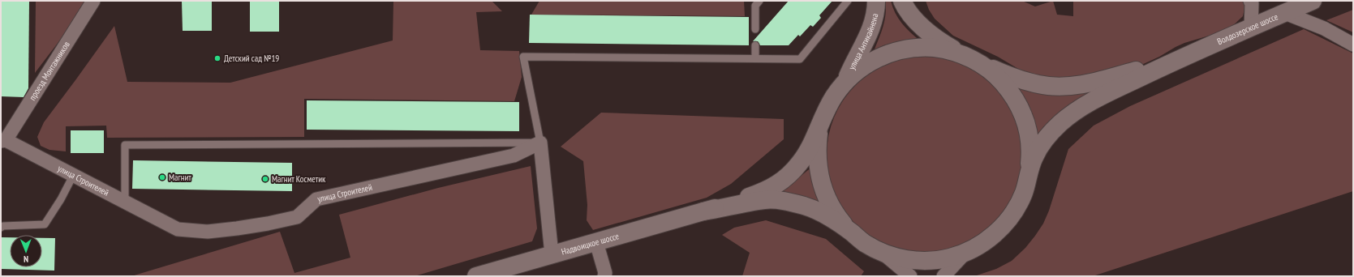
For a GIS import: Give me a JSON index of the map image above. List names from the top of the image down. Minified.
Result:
{"streets":{"main road":["Волдозерское шоссе","улица Антикайнена","Надвоицкое шоссе"],"street":["проезд Монтажников","улица Строителей"]},"crossings":[["проезд Монтажников","улица Строителей"]],"places":["Детский сад №19","Магнит","Магнит Косметик"],"north":"bottom"}
